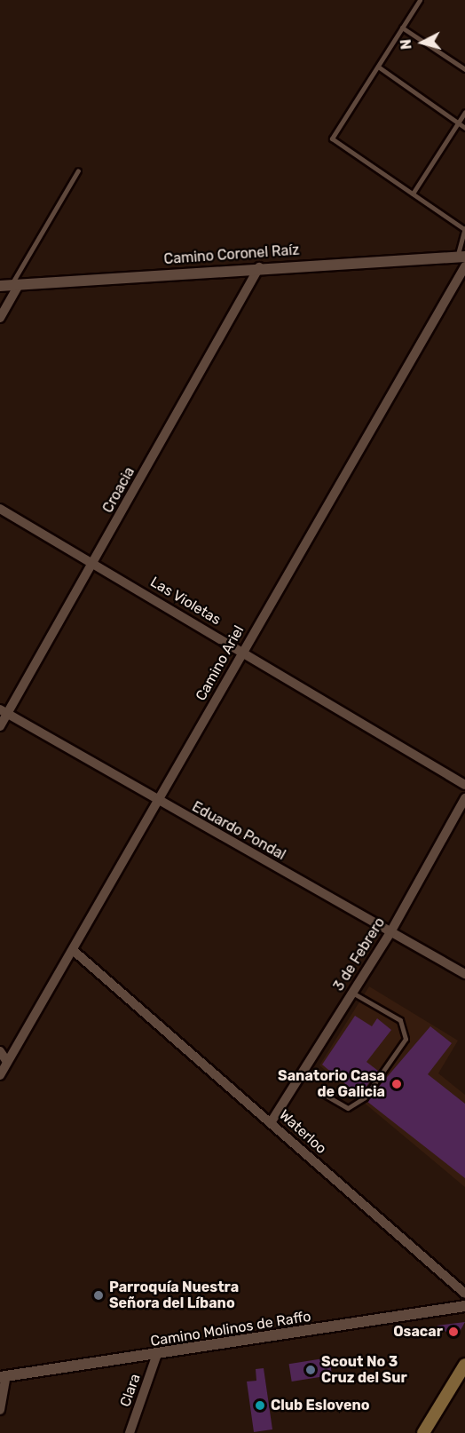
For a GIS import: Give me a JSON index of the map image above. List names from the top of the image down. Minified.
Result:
{"streets":{"street":["Camino Coronel Raíz","Croacia","Las Violetas","Camino Ariel","Eduardo Pondal","3 de Febrero","Waterloo","Camino Molinos de Raffo","Clara"]},"crossings":[["Camino Coronel Raíz","Croacia"],["Croacia","Las Violetas"],["Croacia","Eduardo Pondal"],["Las Violetas","Camino Ariel"],["Camino Ariel","Eduardo Pondal"],["Camino Ariel","Waterloo"],["Eduardo Pondal","3 de Febrero"],["3 de Febrero","Waterloo"],["Camino Molinos de Raffo","Clara"]],"places":["Sanatorio Casa de Galicia","Parroquía Nuestra Señora del Líbano","Osacar","Scout No 3 Cruz del Sur","Club Esloveno"],"north":"left"}
